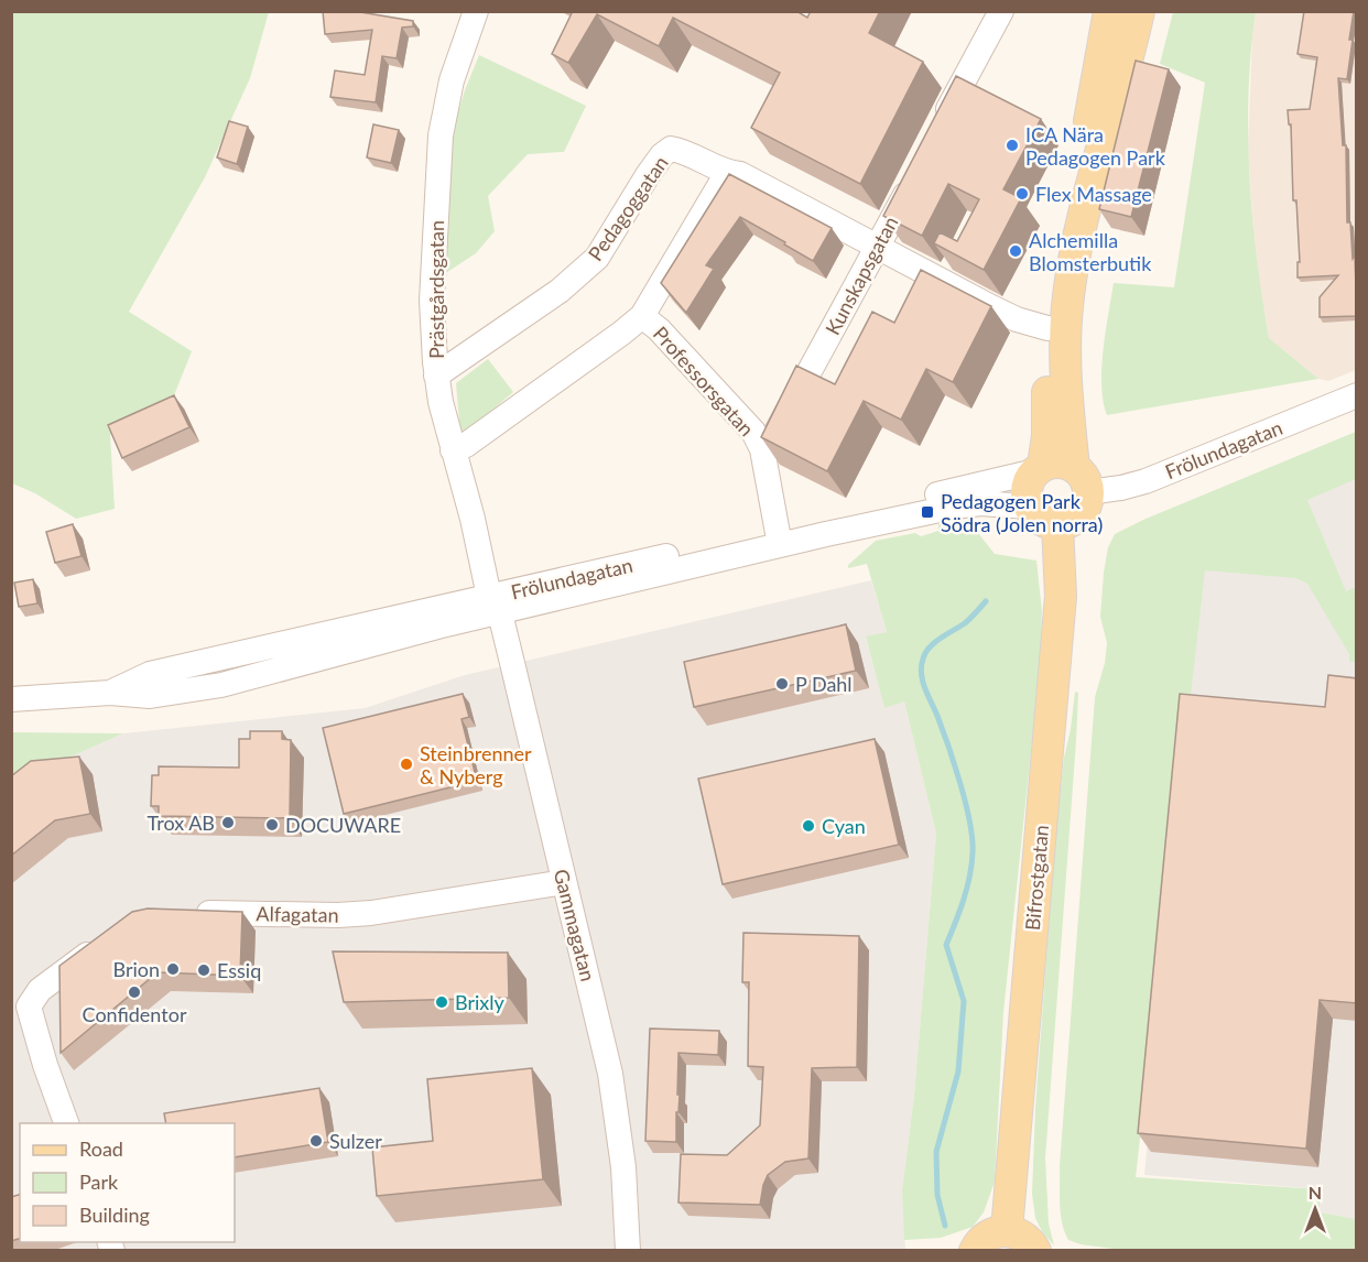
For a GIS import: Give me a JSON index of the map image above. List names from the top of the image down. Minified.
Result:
{"streets":{"main road":["Bifrostgatan"],"street":["Pedagoggatan","Kunskapsgatan","Prästgårdsgatan","Professorsgatan","Frölundagatan","Alfagatan","Gammagatan"]},"crossings":[["Pedagoggatan","Prästgårdsgatan"],["Kunskapsgatan","Professorsgatan"],["Prästgårdsgatan","Frölundagatan"],["Prästgårdsgatan","Gammagatan"],["Frölundagatan","Bifrostgatan"],["Frölundagatan","Gammagatan"],["Alfagatan","Gammagatan"]],"places":{"other":["ICA Nära Pedagogen Park","Flex Massage","Alchemilla Blomsterbutik","P Dahl","Steinbrenner & Nyberg","Trox AB","DOCUWARE","Cyan","Brion","Essiq","Confidentor","Brixly","Sulzer"],"transit":["Pedagogen Park Södra (Jolen norra)"]},"legend":["Road","Park","Building"],"north":"top"}
